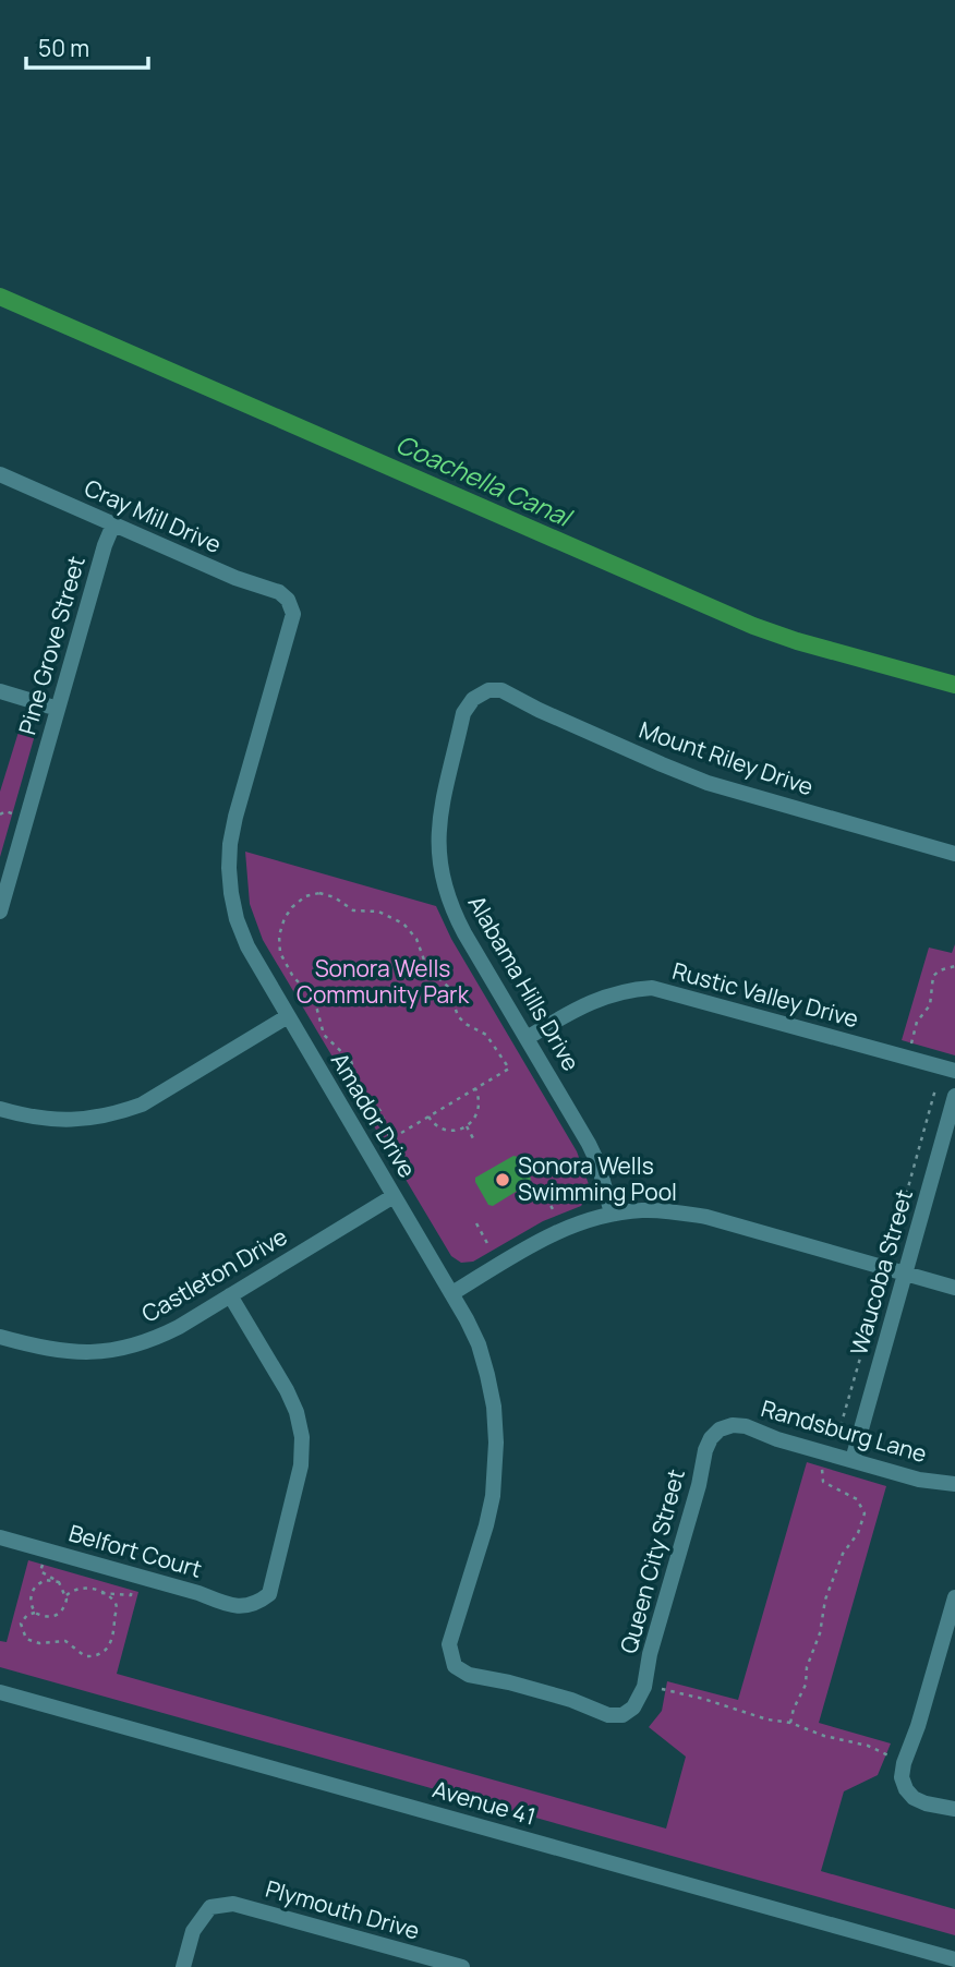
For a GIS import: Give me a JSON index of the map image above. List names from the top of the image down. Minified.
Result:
{"streets":{"street":["Cray Mill Drive","Pine Grove Street","Mount Riley Drive","Alabama Hills Drive","Rustic Valley Drive","Amador Drive","Waucoba Street","Castleton Drive","Randsburg Lane","Belfort Court","Queen City Street","Avenue 41","Plymouth Drive"]},"crossings":[["Cray Mill Drive","Pine Grove Street"],["Cray Mill Drive","Amador Drive"],["Mount Riley Drive","Alabama Hills Drive"],["Alabama Hills Drive","Rustic Valley Drive"],["Amador Drive","Castleton Drive"],["Amador Drive","Queen City Street"],["Waucoba Street","Randsburg Lane"],["Castleton Drive","Belfort Court"],["Randsburg Lane","Queen City Street"]],"water":["Coachella Canal"],"parks":["Sonora Wells Community Park"],"places":["Sonora Wells Swimming Pool"],"scale_bar":"50 m"}
